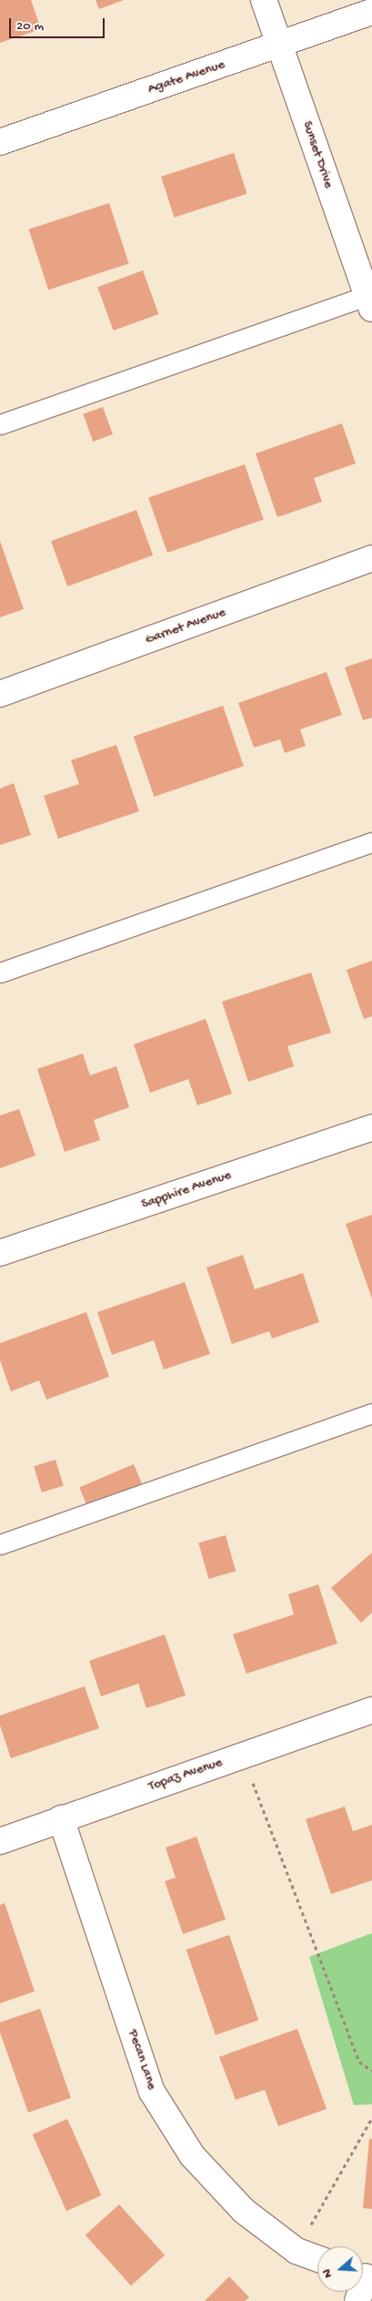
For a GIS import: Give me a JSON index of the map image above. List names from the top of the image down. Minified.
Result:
{"streets":{"street":["Agate Avenue","Sunset Drive","Garnet Avenue","Sapphire Avenue","Topaz Avenue","Pecan Lane"]},"crossings":[["Agate Avenue","Sunset Drive"],["Topaz Avenue","Pecan Lane"]],"scale_bar":"20 m","north":"left"}
